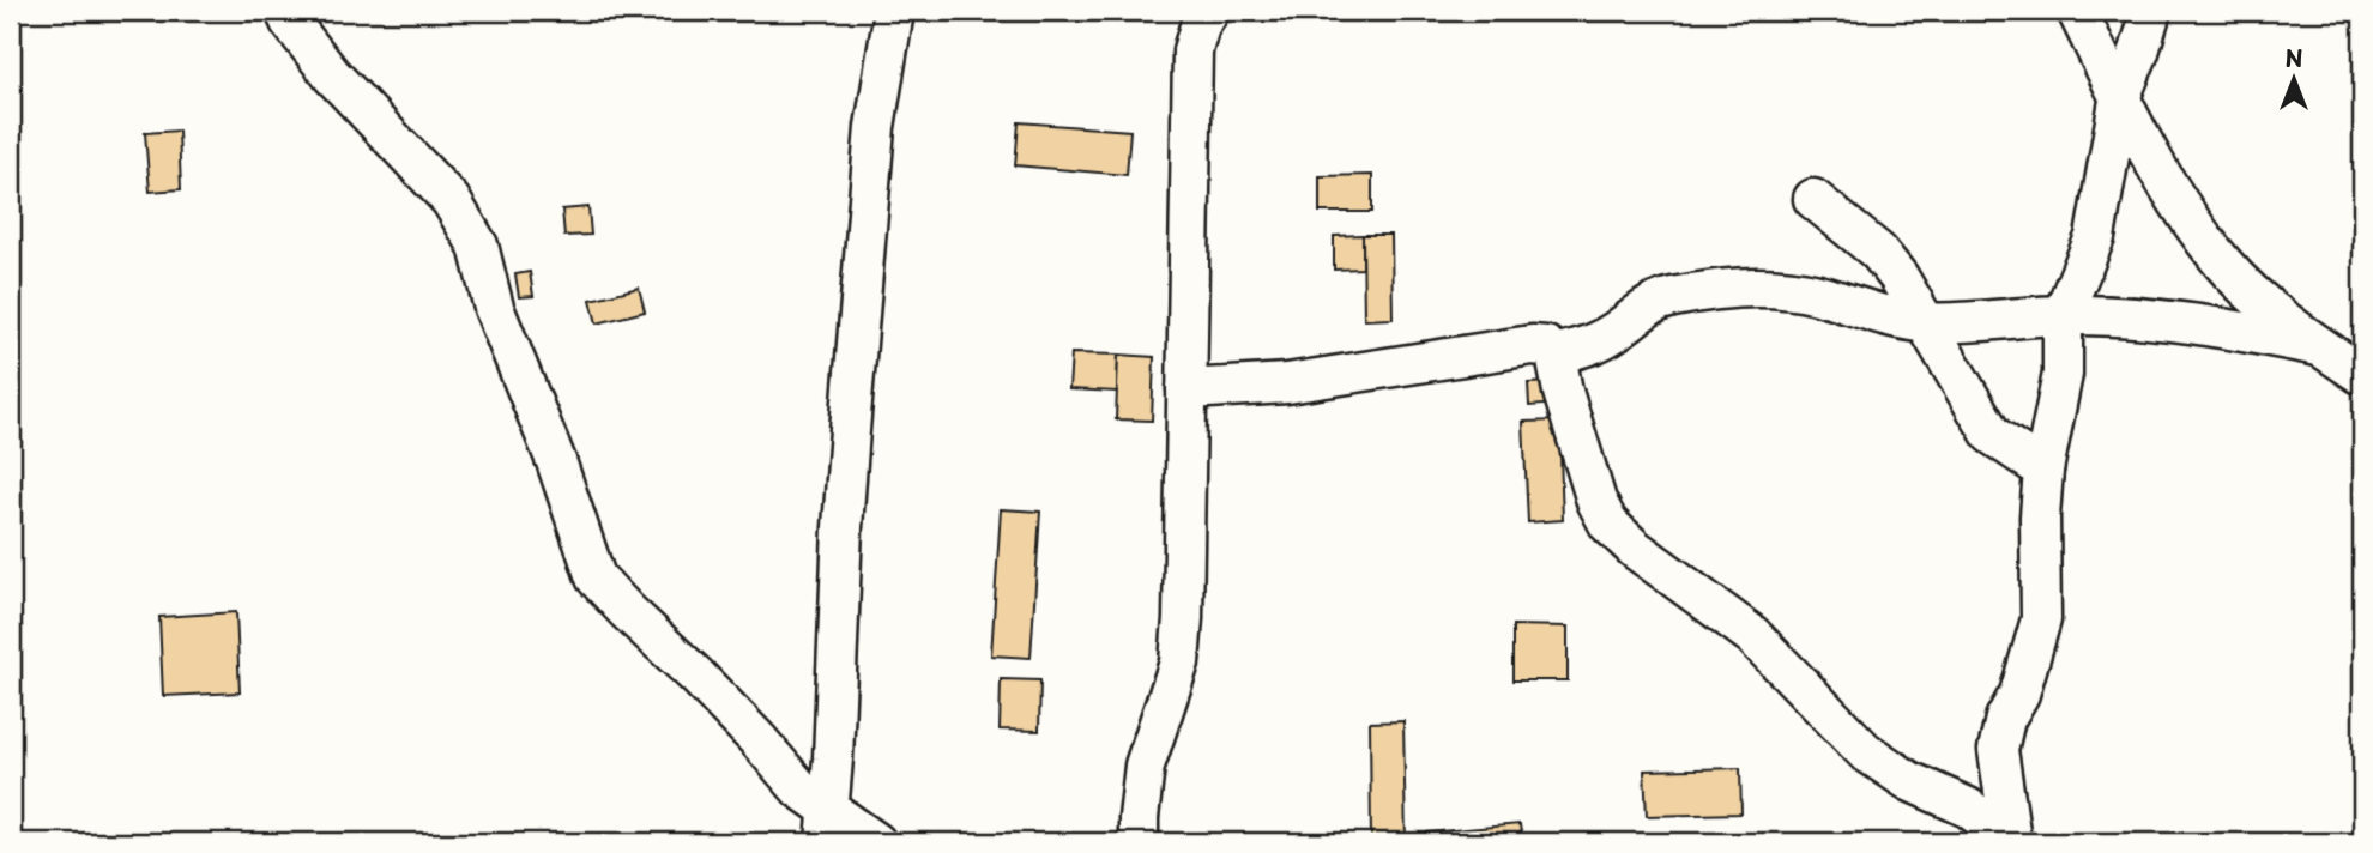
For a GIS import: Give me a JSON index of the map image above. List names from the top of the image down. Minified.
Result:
{"north":"top"}
